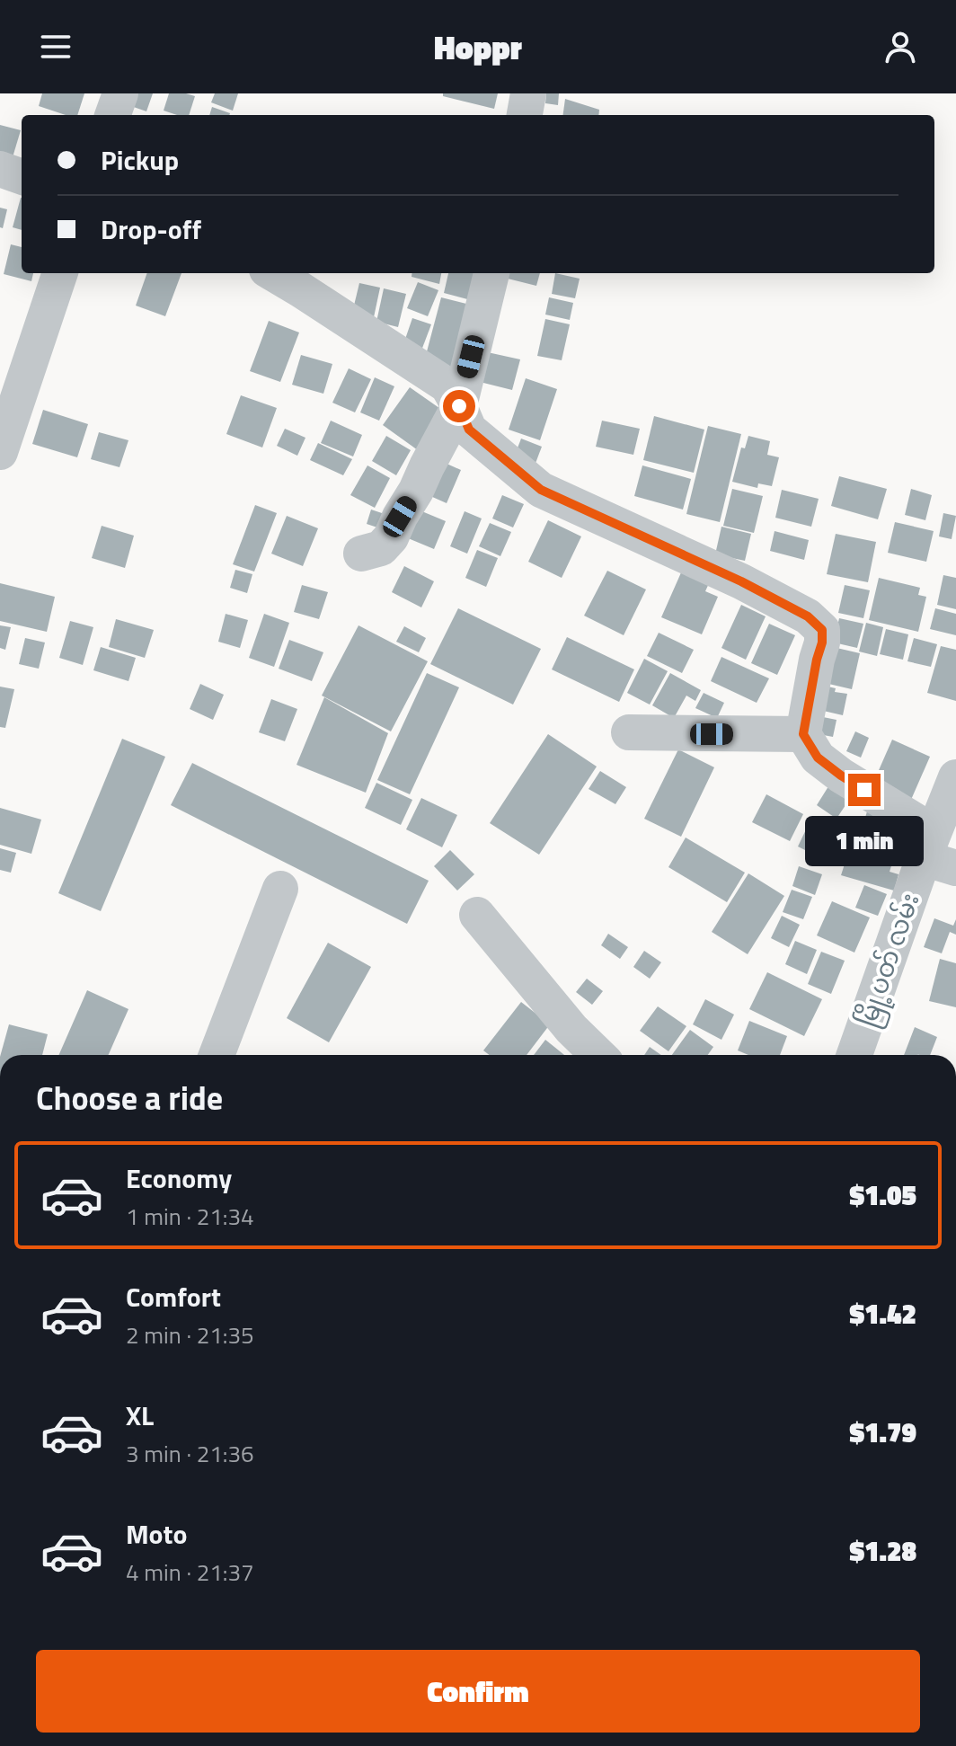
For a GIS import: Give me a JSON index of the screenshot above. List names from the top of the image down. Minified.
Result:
{"streets":{"street":["မြို့ပတ် လမ်း"]},"page":{"header":"Hoppr","banner":["Pickup","Drop-off"],"bubble":"1 min","heading":"Choose a ride","list":[{"name":"Economy","note":"1 min · 21:34","value":"$1.05"},{"name":"Comfort","note":"2 min · 21:35","value":"$1.42"},{"name":"XL","note":"3 min · 21:36","value":"$1.79"},{"name":"Moto","note":"4 min · 21:37","value":"$1.28"}],"buttons":"Confirm"}}
